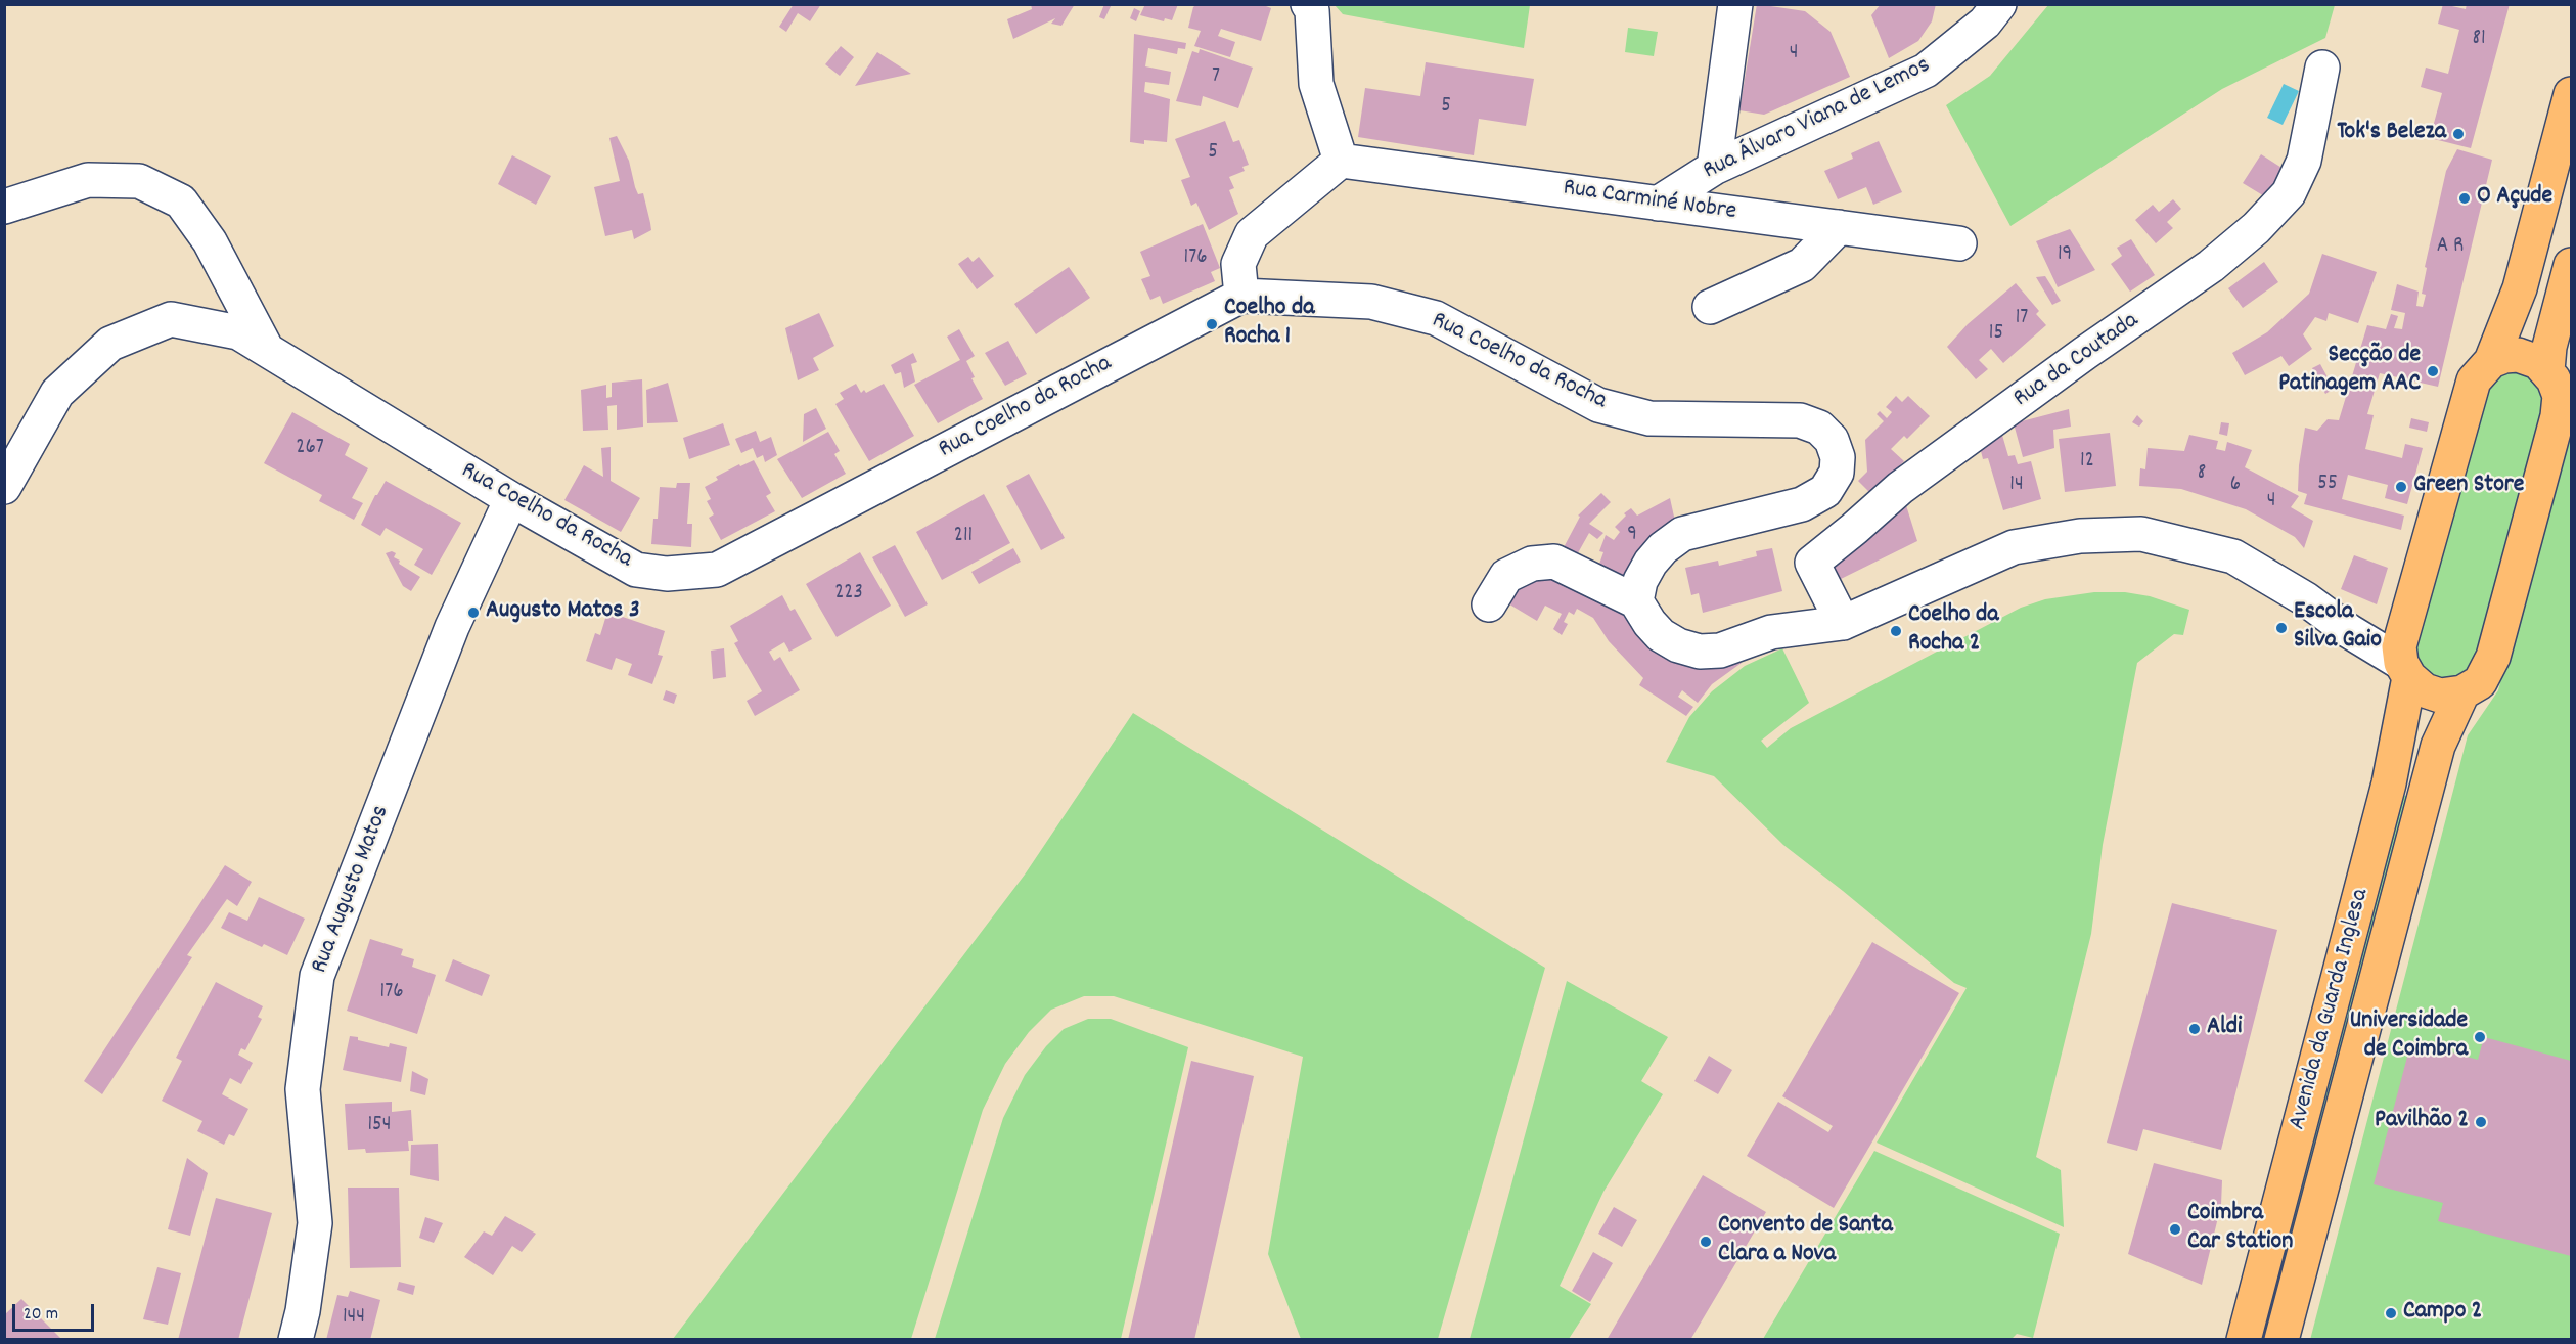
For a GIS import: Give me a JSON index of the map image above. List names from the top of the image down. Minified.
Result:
{"streets":{"main road":["Avenida da Guarda Inglesa"],"street":["Rua Álvaro Viana de Lemos","Rua Carminé Nobre","Rua da Coutada","Rua Coelho da Rocha","Rua Augusto Matos"]},"crossings":[["Rua Álvaro Viana de Lemos","Rua Carminé Nobre"],["Rua Coelho da Rocha","Rua Augusto Matos"]],"places":["Tok's Beleza","O Açude","Coelho da Rocha 1","Secção de Patinagem AAC","Green Store","Augusto Matos 3","Escola Silva Gaio","Coelho da Rocha 2","Aldi","Universidade de Coimbra","Pavilhão 2","Coimbra Car Station","Convento de Santa Clara a Nova","Campo 2"],"house_numbers":["81","4","7","5","5","A R","19","176","17","15","267","12","8","55","14","6","4","9","211","223","176","154","144"],"scale_bar":"20 m"}
